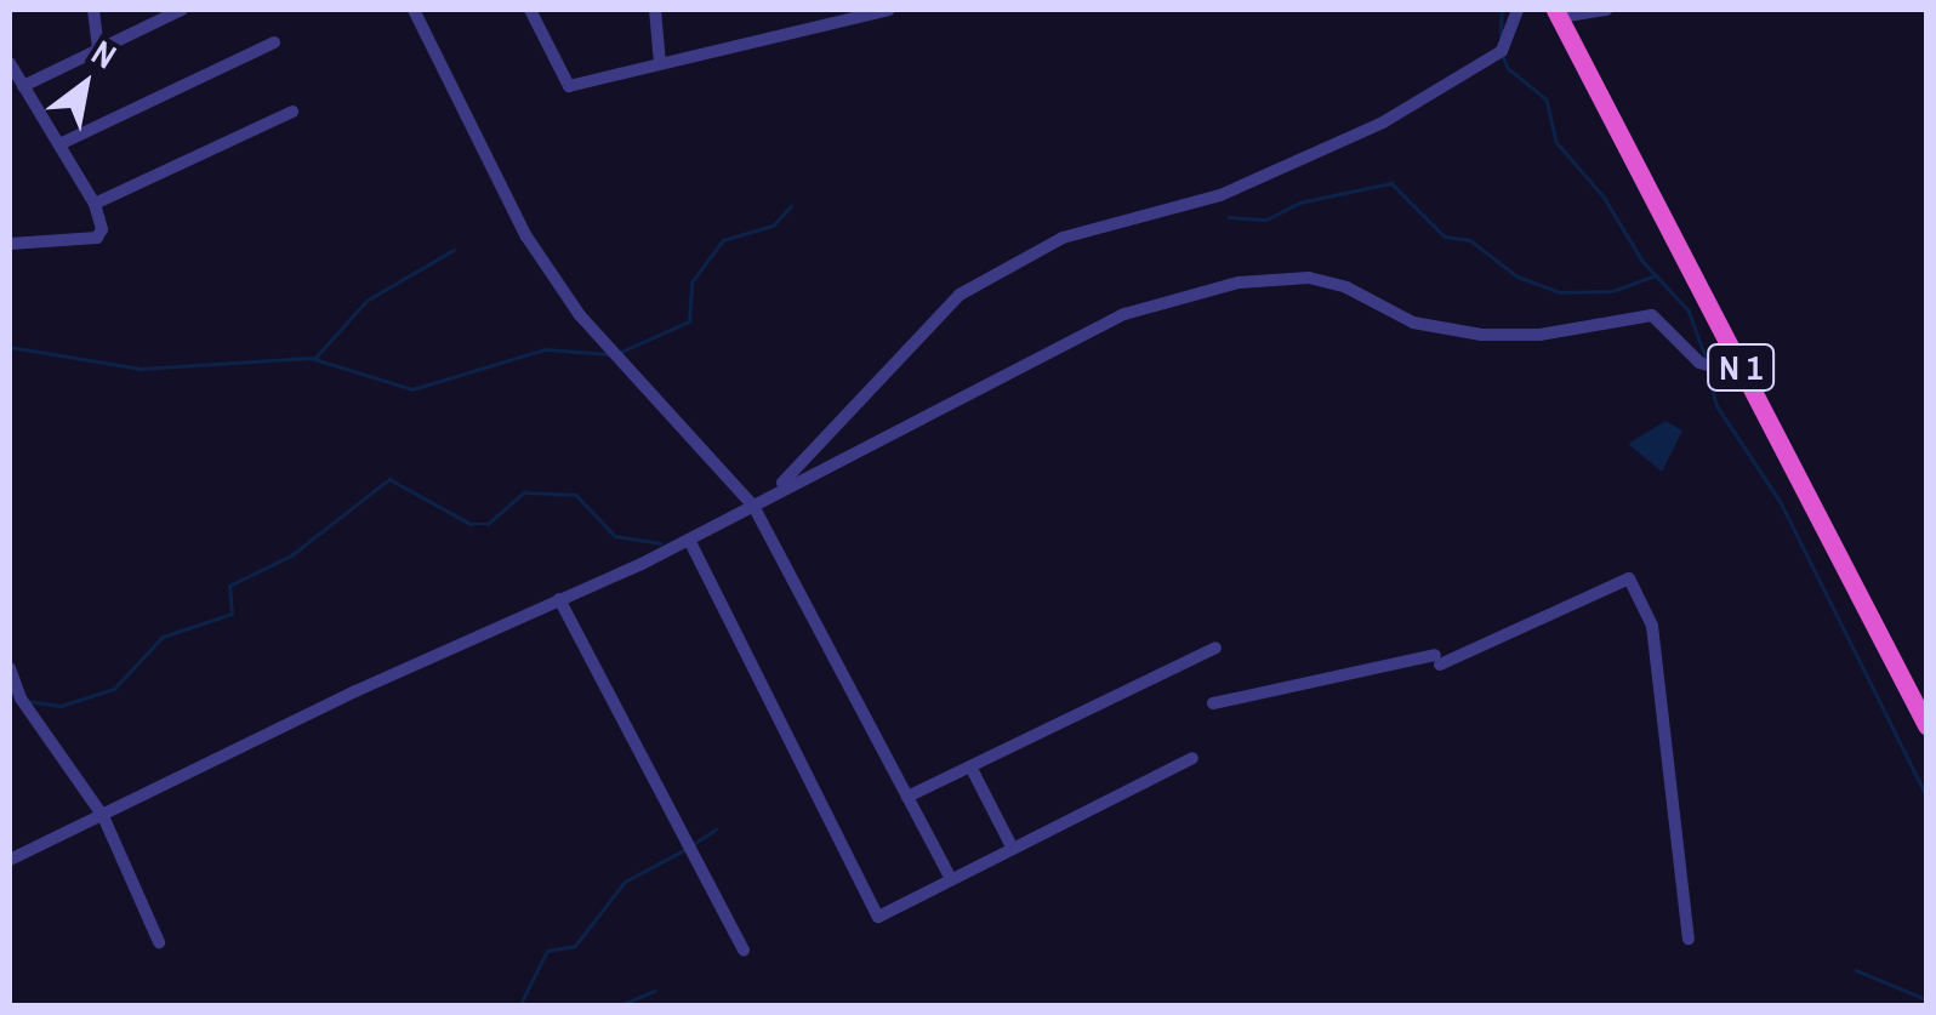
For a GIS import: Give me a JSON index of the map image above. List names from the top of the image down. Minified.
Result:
{"streets":{"highway":["N 1"]},"north":"top right"}
